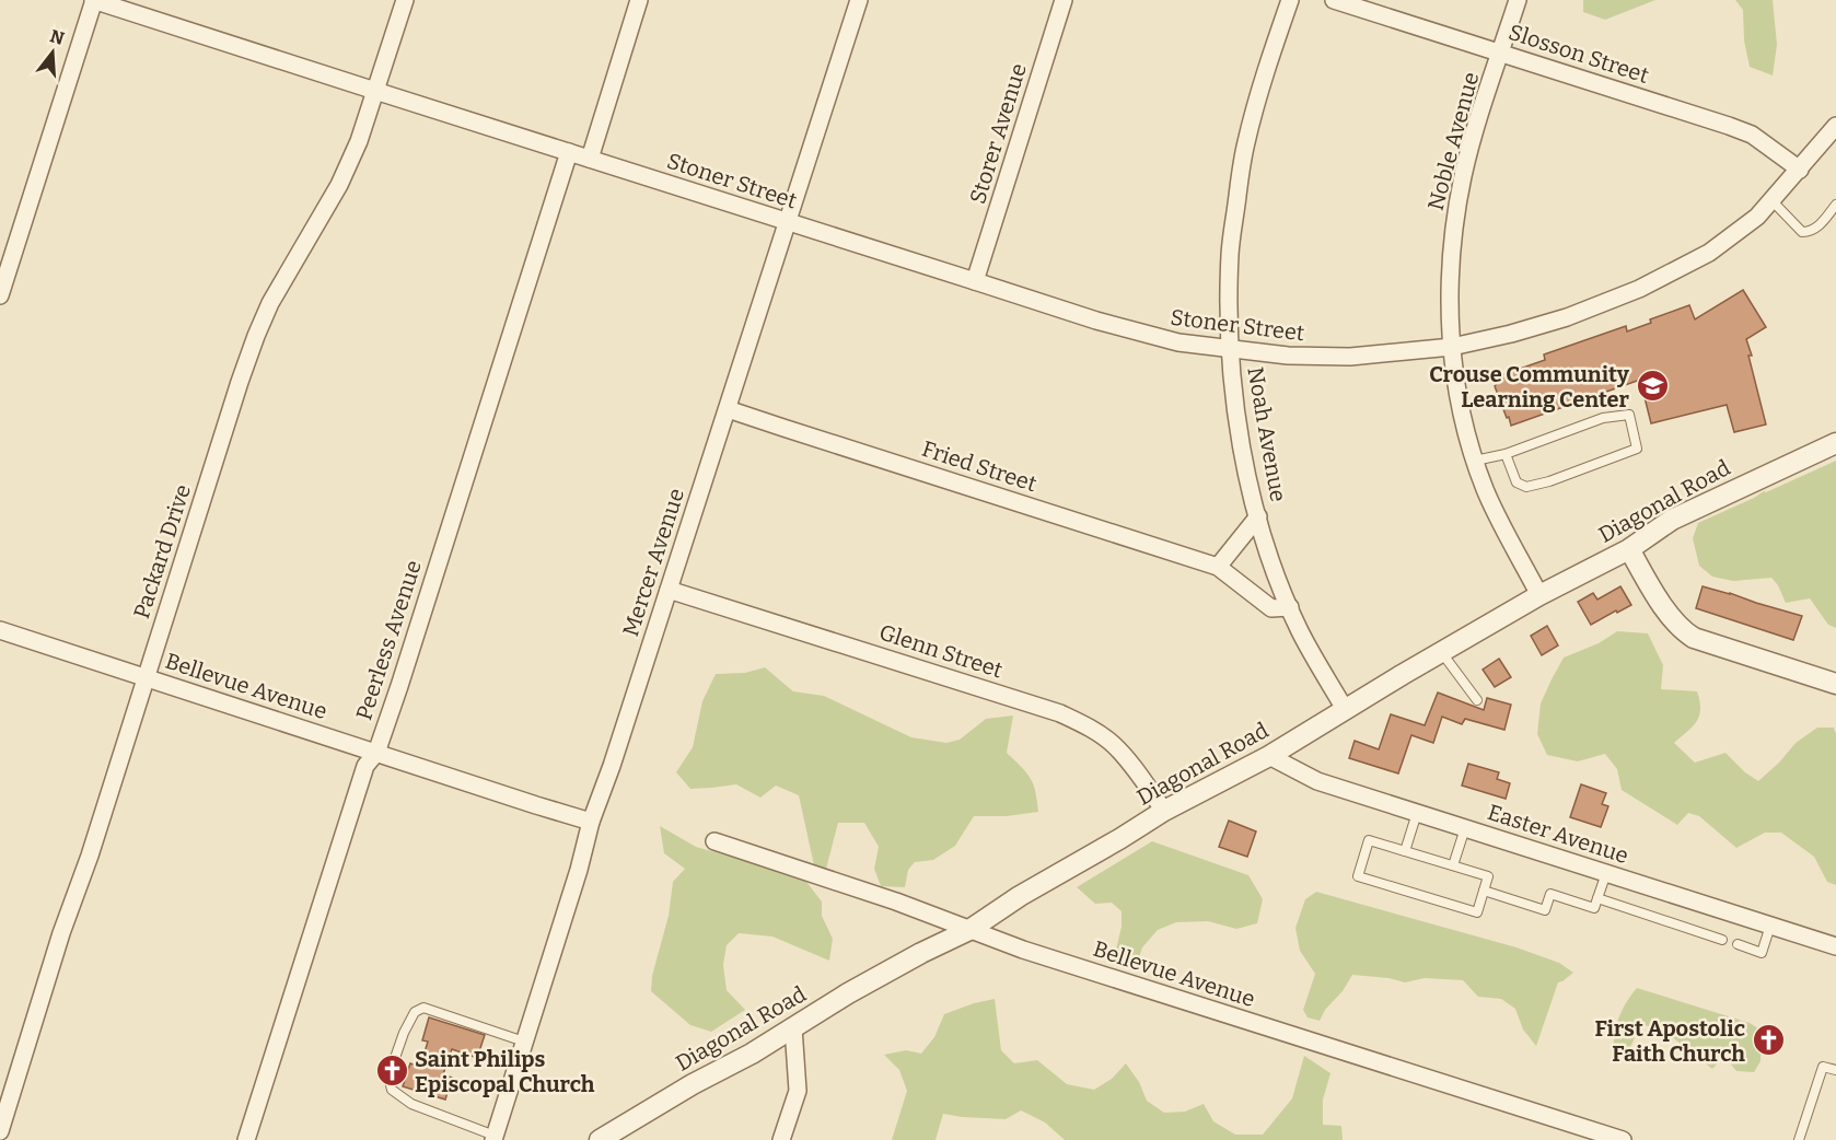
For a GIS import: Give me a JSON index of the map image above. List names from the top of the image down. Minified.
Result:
{"streets":{"street":["Slosson Street","Storer Avenue","Noble Avenue","Stoner Street","Noah Avenue","Fried Street","Diagonal Road","Packard Drive","Mercer Avenue","Peerless Avenue","Glenn Street","Bellevue Avenue","Easter Avenue"]},"crossings":[["Slosson Street","Noble Avenue"],["Slosson Street","Stoner Street"],["Storer Avenue","Stoner Street"],["Noble Avenue","Stoner Street"],["Noble Avenue","Diagonal Road"],["Stoner Street","Noah Avenue"],["Stoner Street","Mercer Avenue"],["Stoner Street","Peerless Avenue"],["Noah Avenue","Fried Street"],["Noah Avenue","Diagonal Road"],["Fried Street","Mercer Avenue"],["Diagonal Road","Glenn Street"],["Diagonal Road","Bellevue Avenue"],["Diagonal Road","Easter Avenue"],["Packard Drive","Bellevue Avenue"],["Mercer Avenue","Glenn Street"],["Mercer Avenue","Bellevue Avenue"],["Peerless Avenue","Bellevue Avenue"]],"places":{"school or university":["Crouse Community Learning Center"],"church":["First Apostolic Faith Church","Saint Philips Episcopal Church"]},"north":"top"}
